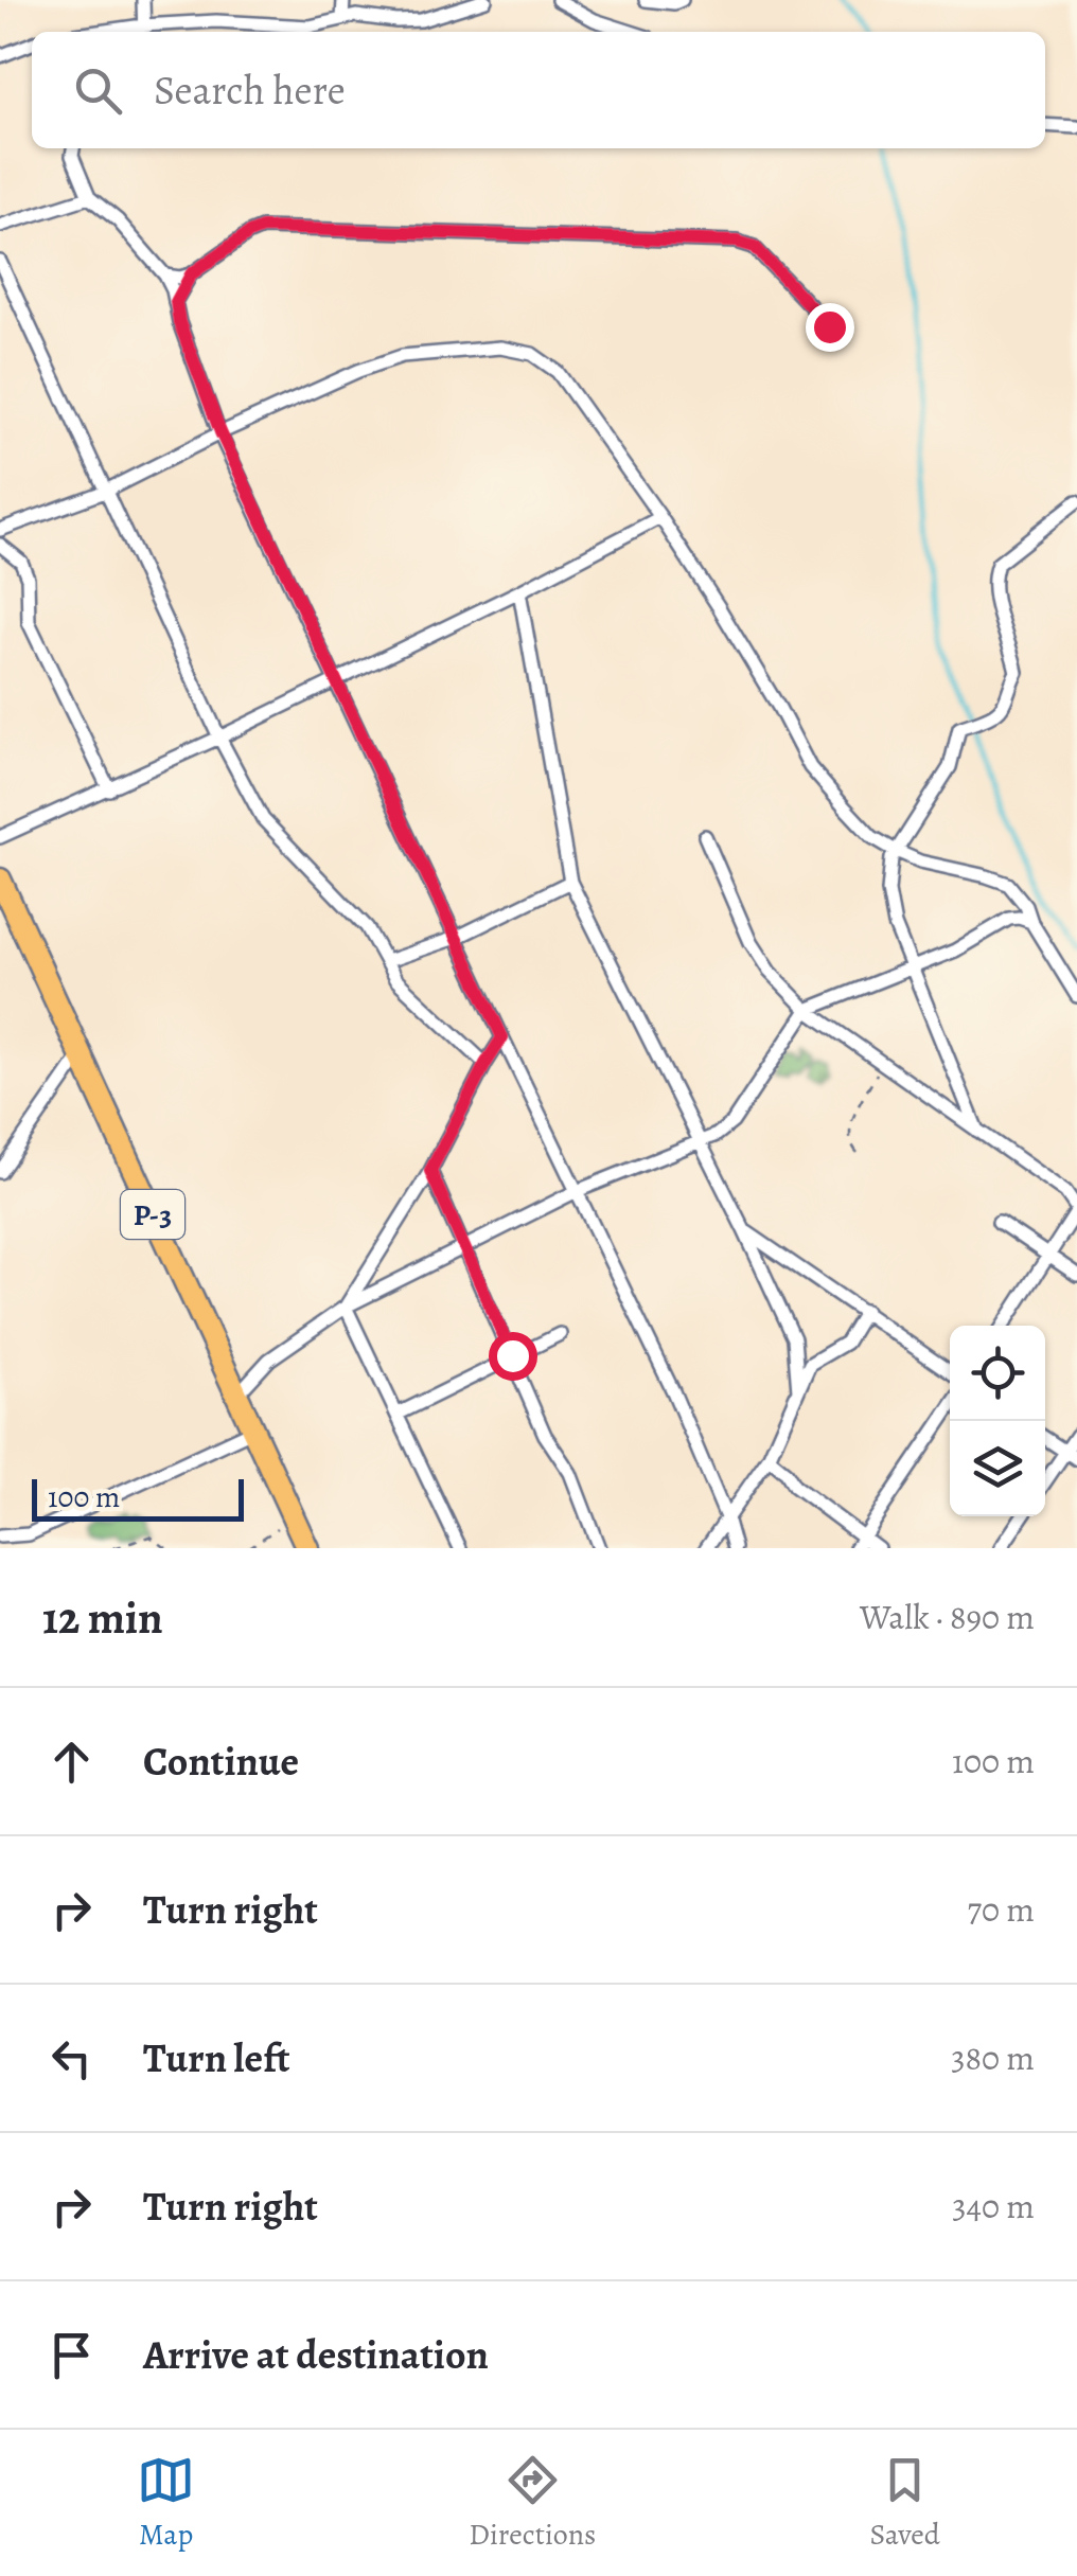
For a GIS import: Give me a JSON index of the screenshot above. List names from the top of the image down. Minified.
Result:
{"streets":{"highway":["P-3"]},"scale_bar":"100 m","page":{"search":"Search here","scale":"100 m","heading":["12 min","Walk · 890 m"],"list":[["Continue","100 m"],["Turn right","70 m"],["Turn left","380 m"],["Turn right","340 m"],"Arrive at destination"],"nav":["Map","Directions","Saved"]}}
